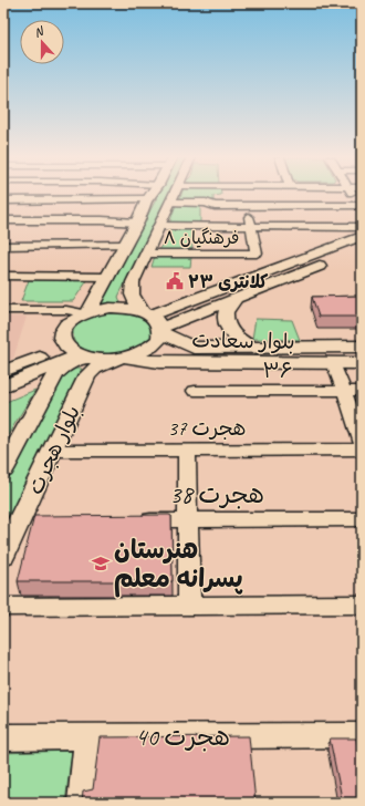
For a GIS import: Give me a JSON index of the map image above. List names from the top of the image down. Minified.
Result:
{"streets":{"main road":["بلوار سعادت","بلوار هجرت"],"street":["فرهنگیان ۸","۳۶","هجرت 37","هجرت 38","هجرت 40"]},"crossings":[["بلوار سعادت","بلوار هجرت"],["هجرت 37","بلوار هجرت"]],"places":{"public building":["کلانتری ۲۳"],"school or university":["هنرستان پسرانه معلم"]},"north":"top"}
